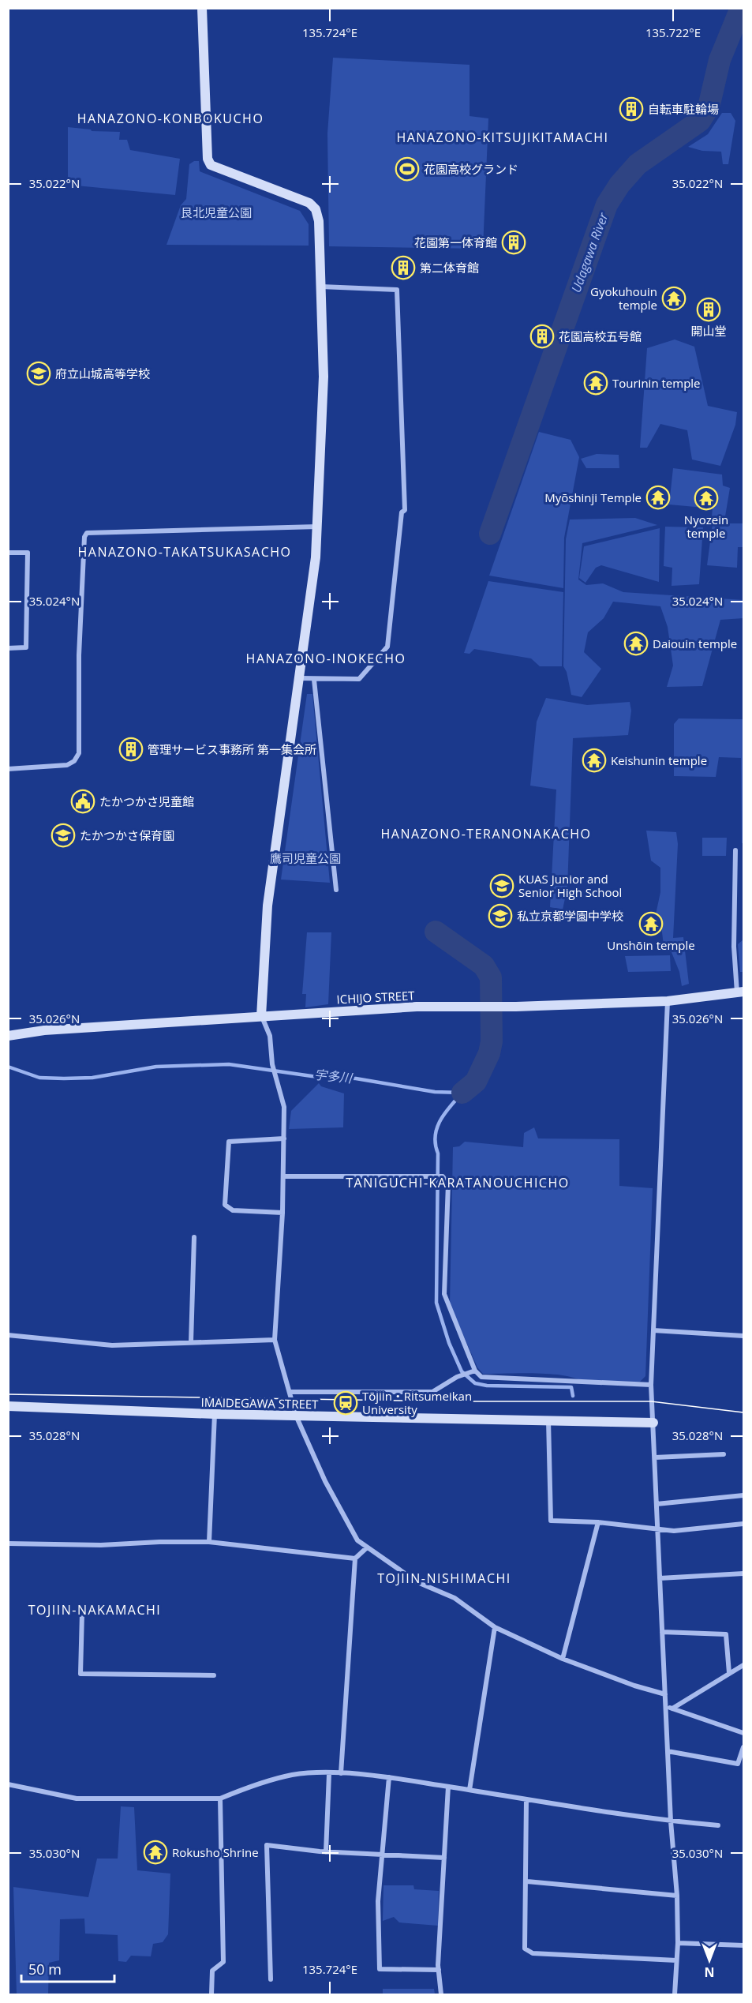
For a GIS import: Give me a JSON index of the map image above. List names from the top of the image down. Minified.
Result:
{"streets":{"street":["ICHIJO STREET","IMAIDEGAWA STREET"]},"districts":["HANAZONO-KONBOKUCHO","HANAZONO-KITSUJIKITAMACHI","HANAZONO-TAKATSUKASACHO","HANAZONO-INOKECHO","HANAZONO-TERANONAKACHO","TANIGUCHI-KARATANOUCHICHO","TOJIIN-NISHIMACHI","TOJIIN-NAKAMACHI"],"water":["Udagawa River","宇多川"],"parks":["艮北児童公園","鷹司児童公園"],"places":{"building":["自転車駐輪場","花園第一体育館","第二体育館","開山堂","花園高校五号館","管理サービス事務所 第一集会所"],"sports":["花園高校グランド"],"temple":["Gyokuhouin temple","Tourinin temple","Myōshinji Temple","Nyozein temple","Daiouin temple","Keishunin temple","Unshōin temple","Rokusho Shrine"],"school or university":["府立山城高等学校","たかつかさ保育園","KUAS Junior and Senior High School","私立京都学園中学校"],"public building":["たかつかさ児童館"],"station":["Tōjiin・Ritsumeikan University"]},"scale_bar":"50 m","north":"bottom","coordinates":["135.724°E","135.722°E","35.022°N","35.024°N","35.026°N","35.028°N","35.030°N"]}
